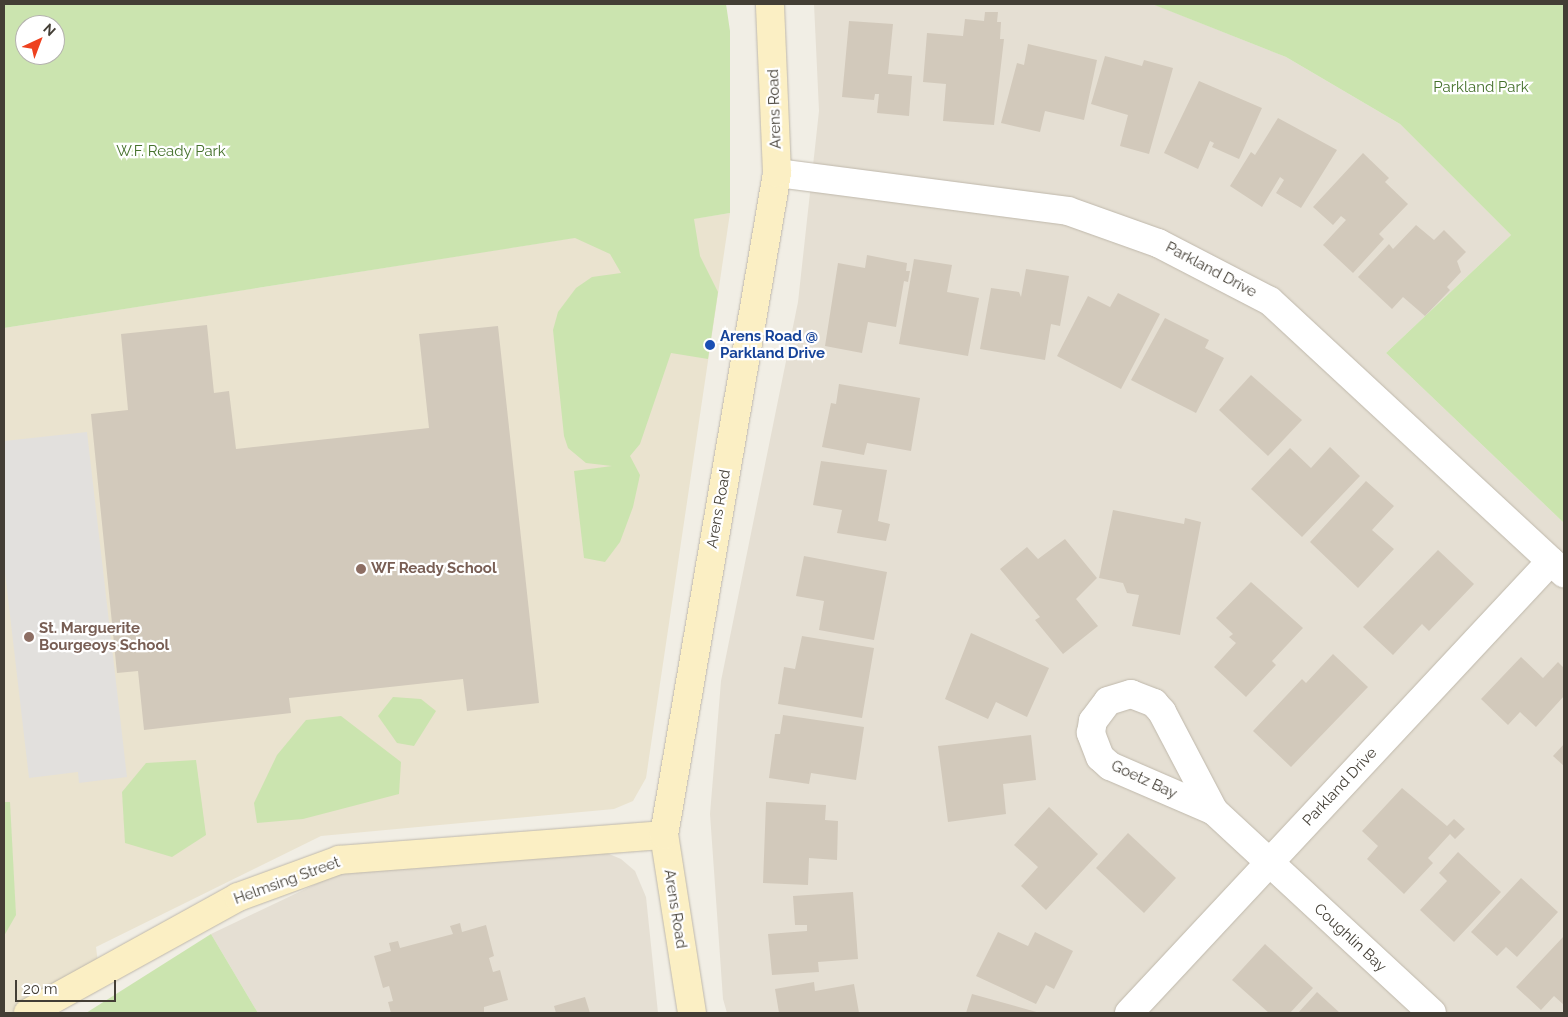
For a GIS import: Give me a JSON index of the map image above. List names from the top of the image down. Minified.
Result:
{"streets":{"street":["Arens Road","Parkland Drive","Goetz Bay","Helmsing Street","Coughlin Bay"]},"crossings":[["Arens Road","Parkland Drive"],["Arens Road","Helmsing Street"],["Parkland Drive","Goetz Bay"],["Parkland Drive","Coughlin Bay"],["Goetz Bay","Coughlin Bay"]],"parks":["Parkland Park","W.F. Ready Park"],"places":["Arens Road @ Parkland Drive","WF Ready School","St. Marguerite Bourgeoys School"],"scale_bar":"20 m","north":"top right"}
